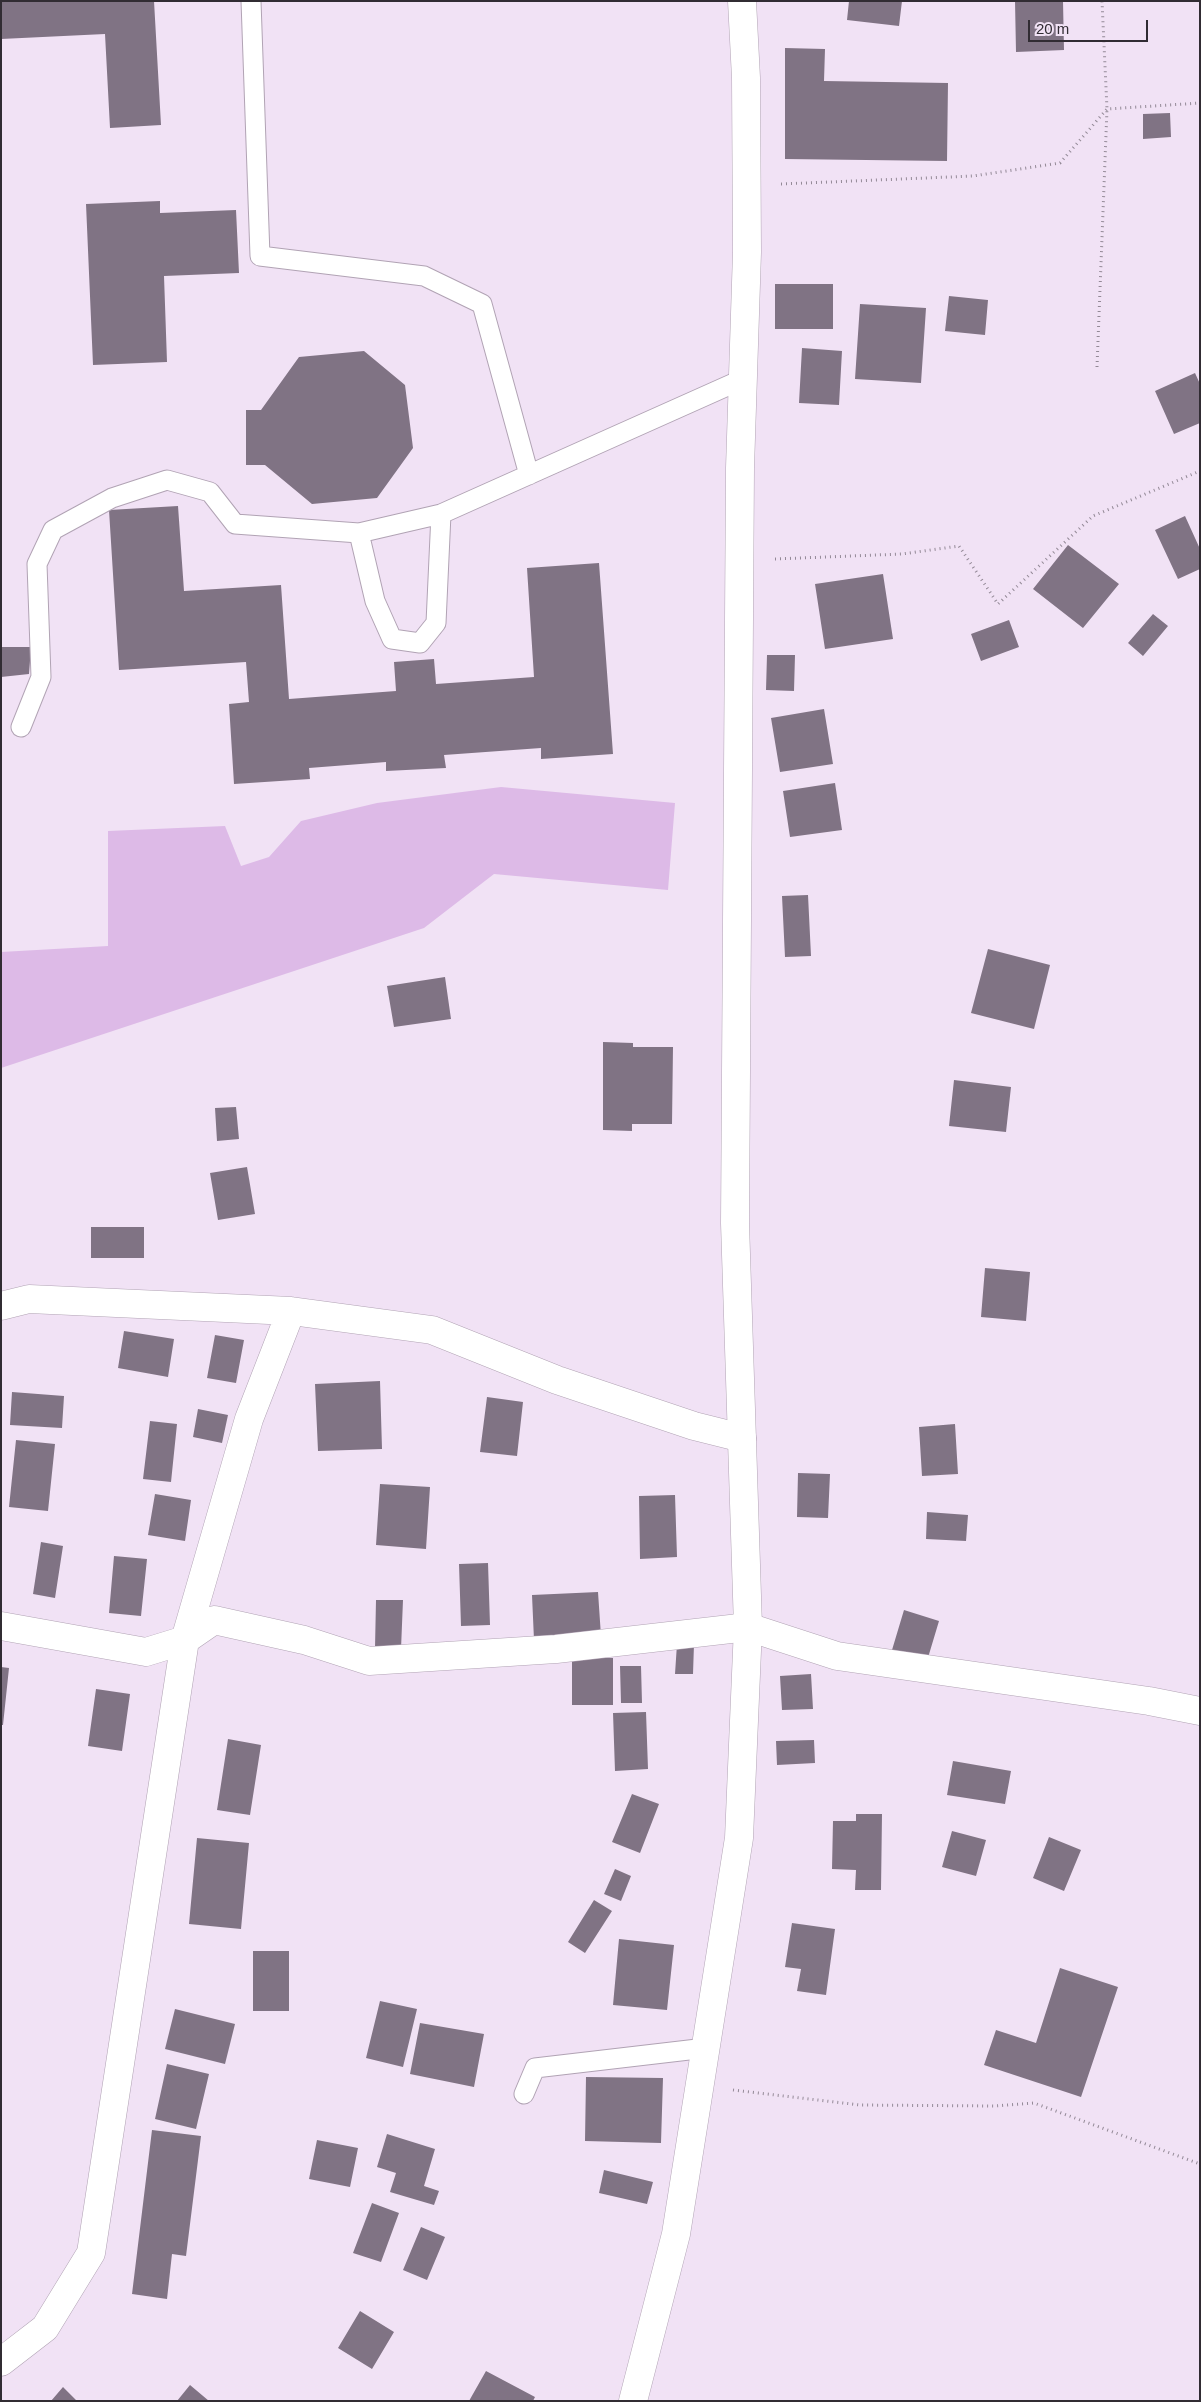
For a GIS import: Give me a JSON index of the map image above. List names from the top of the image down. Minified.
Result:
{"scale_bar":"20 m"}
